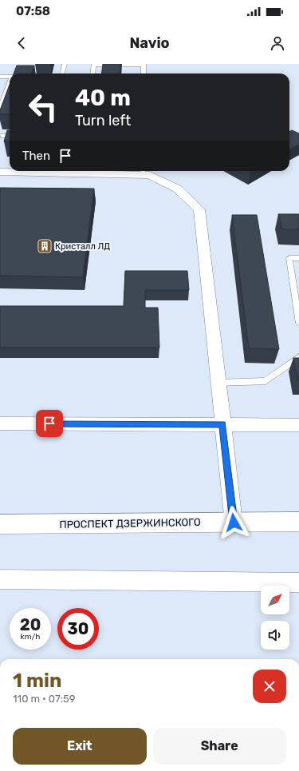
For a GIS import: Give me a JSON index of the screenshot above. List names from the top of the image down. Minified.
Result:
{"streets":{"main road":["ПРОСПЕКТ ДЗЕРЖИНСКОГО"]},"places":{"building":["Кристалл ЛД"]},"north":"top right","page":{"status":"07:58","header":"Navio","turn":["40 m","Turn left"],"then":"Then","speed":"20 km/h","limit":"30","heading":["1 min","110 m · 07:59"],"buttons":["Exit","Share"]}}
